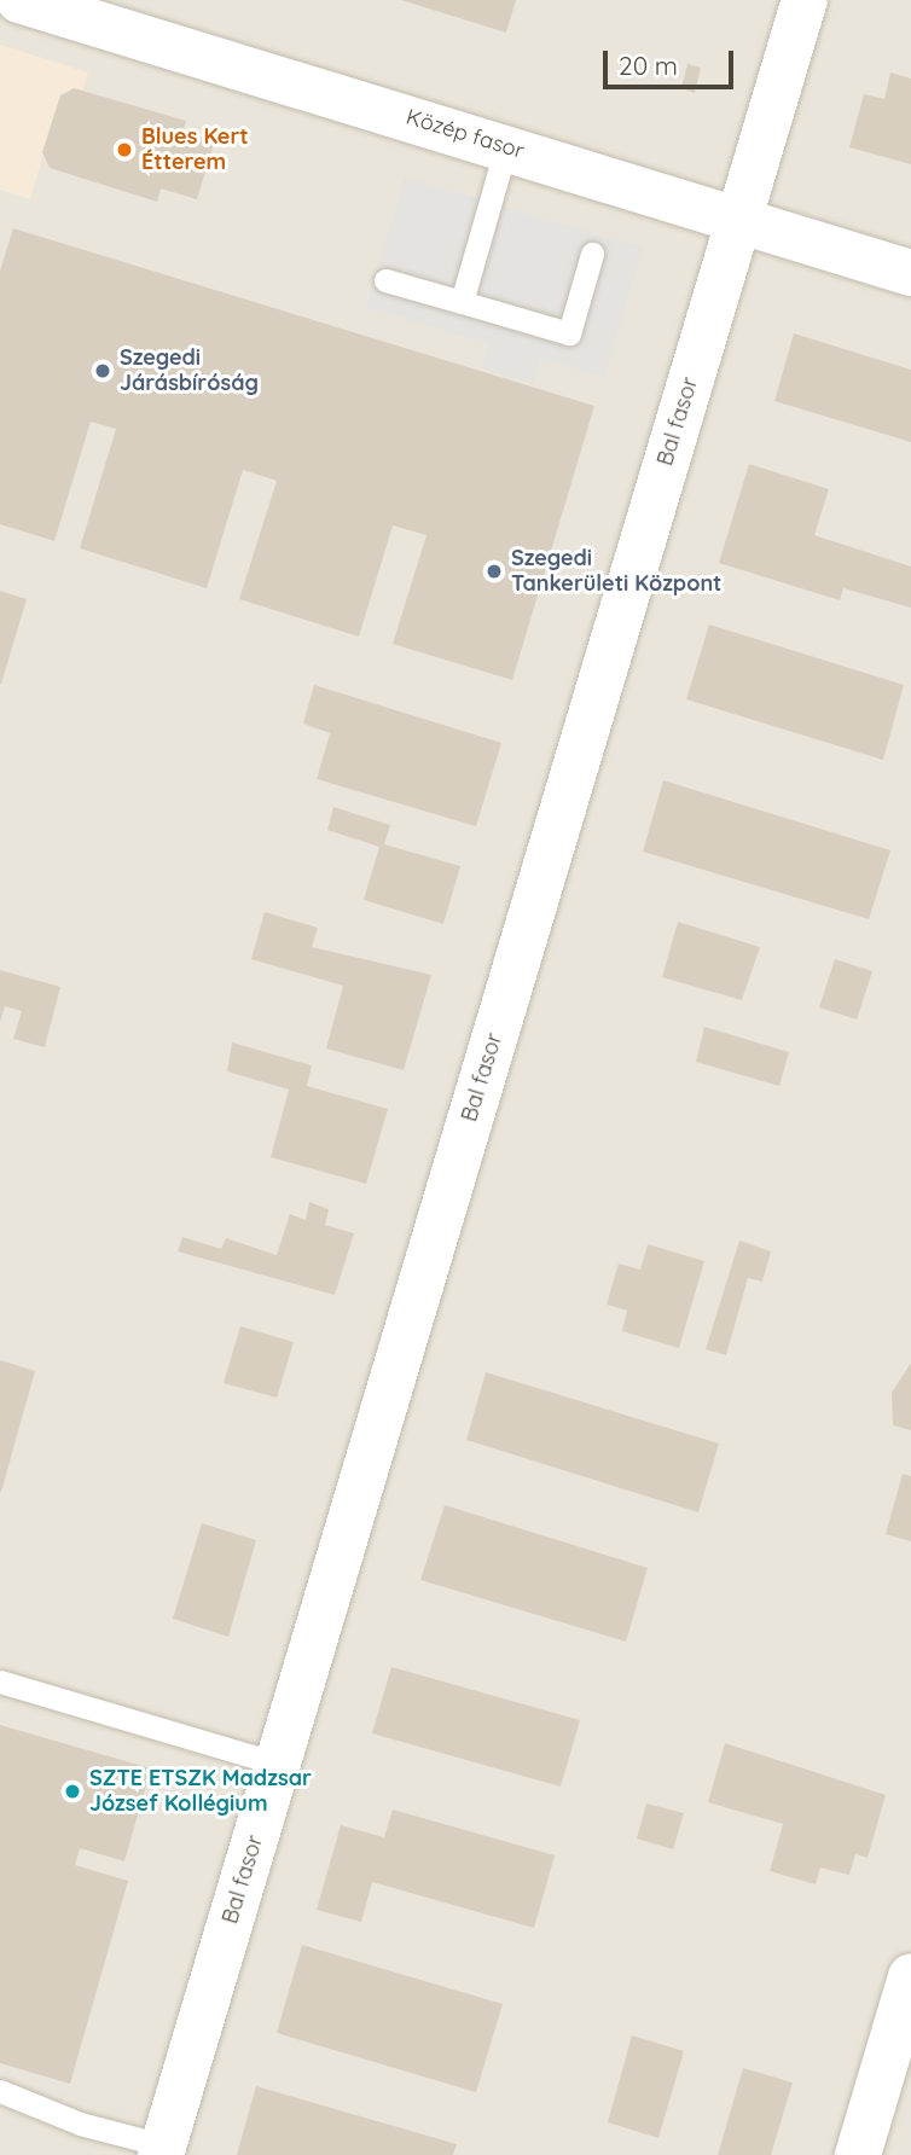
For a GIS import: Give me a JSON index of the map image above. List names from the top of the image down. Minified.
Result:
{"streets":{"street":["Közép fasor","Bal fasor"]},"crossings":[["Közép fasor","Bal fasor"]],"places":["Blues Kert Étterem","Szegedi Járásbíróság","Szegedi Tankerületi Központ","SZTE ETSZK Madzsar József Kollégium"],"scale_bar":"20 m"}
